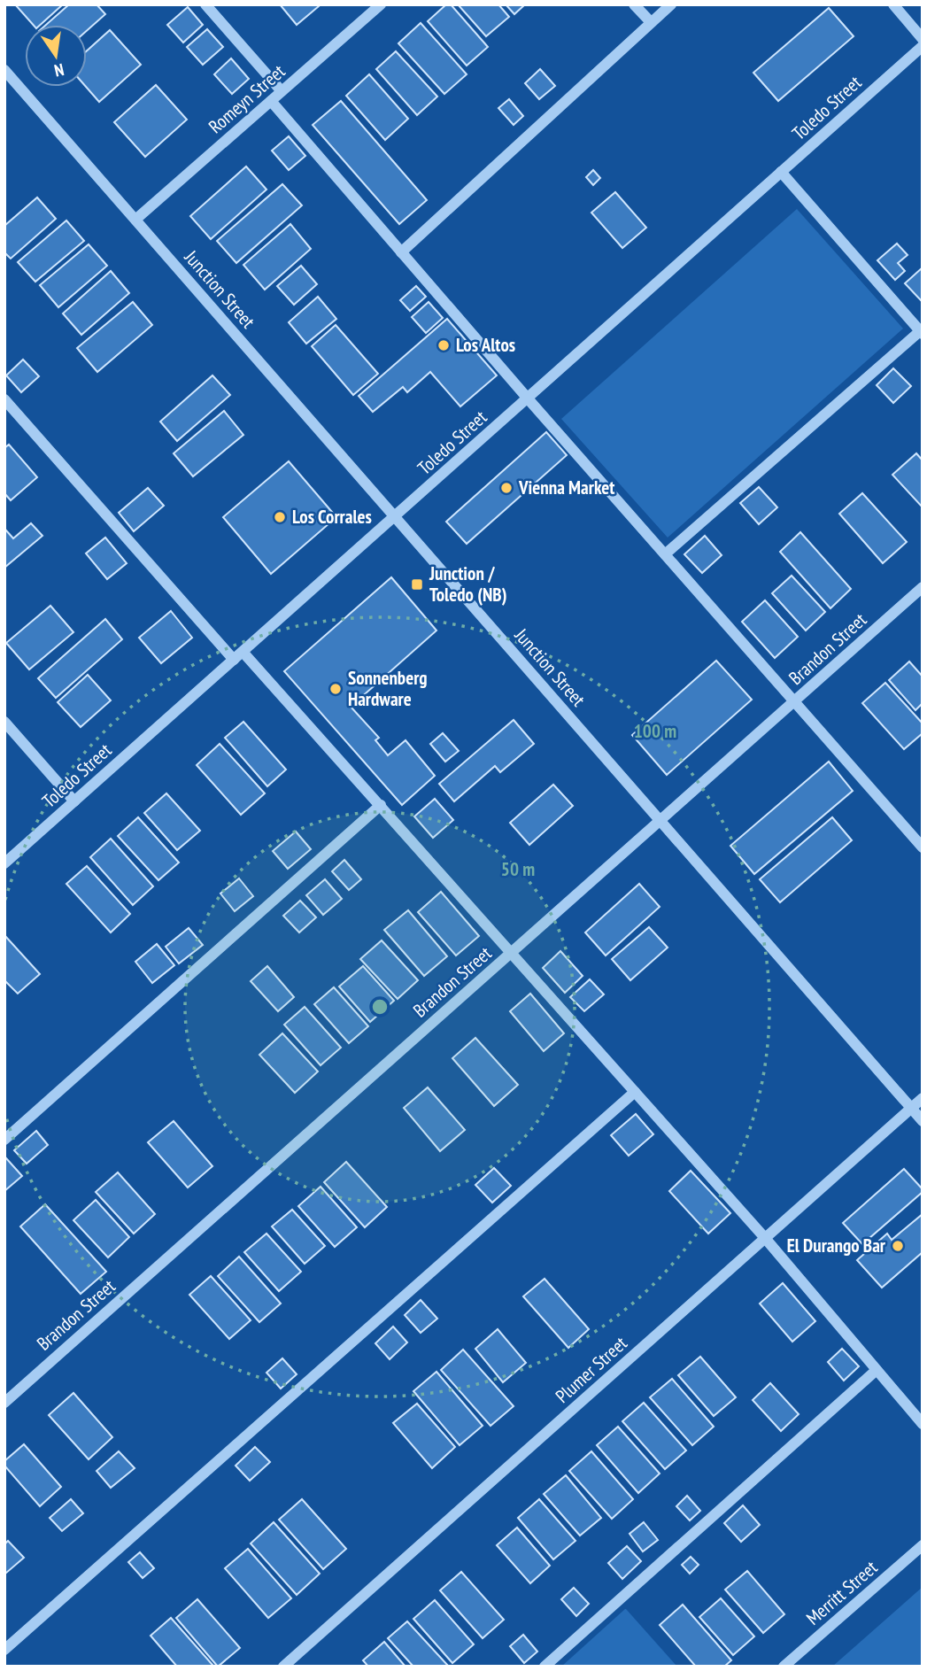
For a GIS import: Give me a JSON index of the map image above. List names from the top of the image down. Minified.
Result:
{"streets":{"street":["Romeyn Street","Toledo Street","Junction Street","Brandon Street","Plumer Street","Merritt Street"]},"crossings":[["Romeyn Street","Junction Street"],["Toledo Street","Junction Street"],["Junction Street","Brandon Street"],["Junction Street","Plumer Street"]],"places":{"other":["Los Altos","Vienna Market","Los Corrales","Sonnenberg Hardware","El Durango Bar"],"transit":["Junction / Toledo (NB)"]},"north":"bottom","rings":["100 m","50 m"]}
